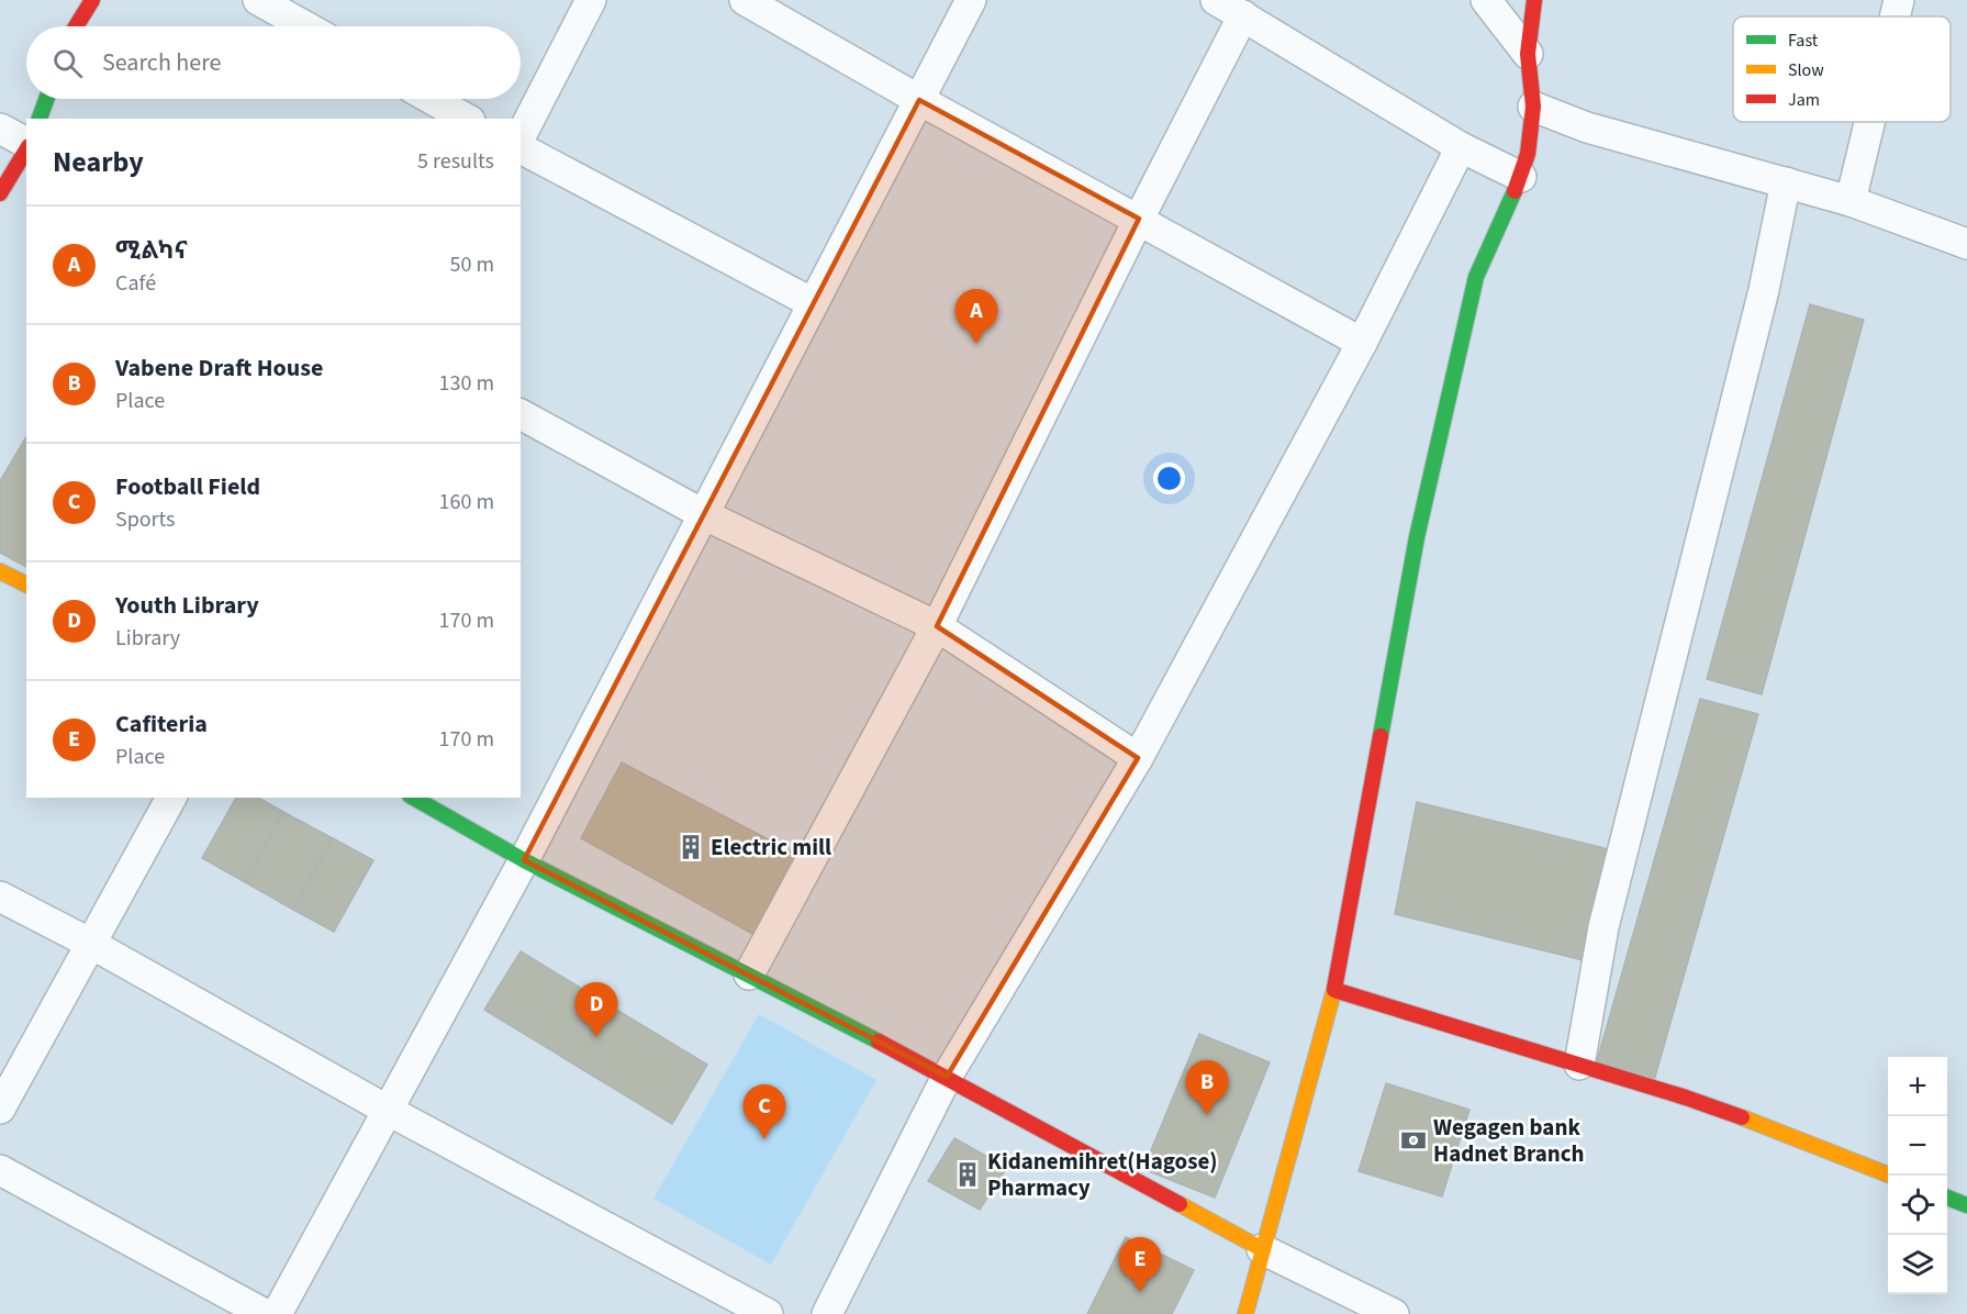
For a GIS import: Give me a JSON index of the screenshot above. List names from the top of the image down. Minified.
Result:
{"places":{"building":["Electric mill","Kidanemihret(Hagose) Pharmacy"],"bank":["Wegagen bank Hadnet Branch"]},"legend":["Fast","Slow","Jam"],"page":{"search":"Search here","heading":["Nearby","5 results"],"list":[{"mark":"A","name":"ሚልካና","note":"Café","value":"50 m"},{"mark":"B","name":"Vabene Draft House","note":"Place","value":"130 m"},{"mark":"C","name":"Football Field","note":"Sports","value":"160 m"},{"mark":"D","name":"Youth Library","note":"Library","value":"170 m"},{"mark":"E","name":"Cafiteria","note":"Place","value":"170 m"}],"pins":["A","D","B","C","E"],"map_buttons":["+","−"]}}
